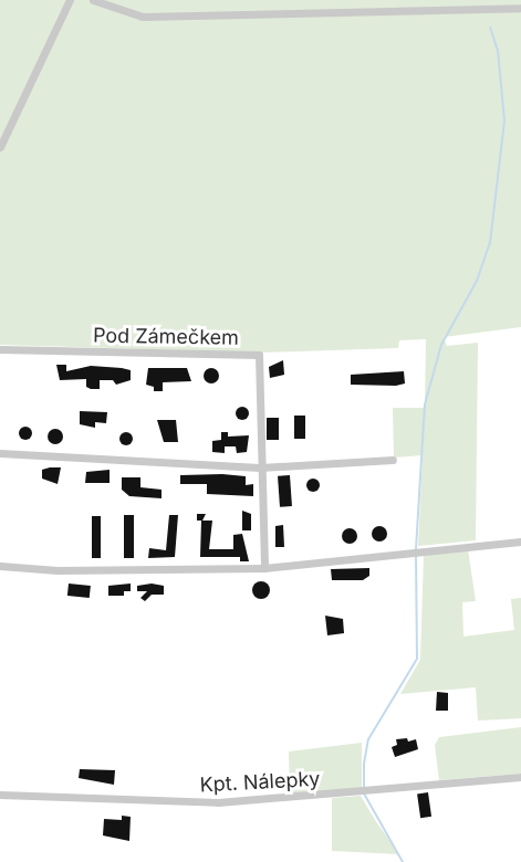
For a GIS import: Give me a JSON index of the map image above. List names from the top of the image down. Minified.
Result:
{"streets":{"street":["Pod Zámečkem","Kpt. Nálepky"]}}
